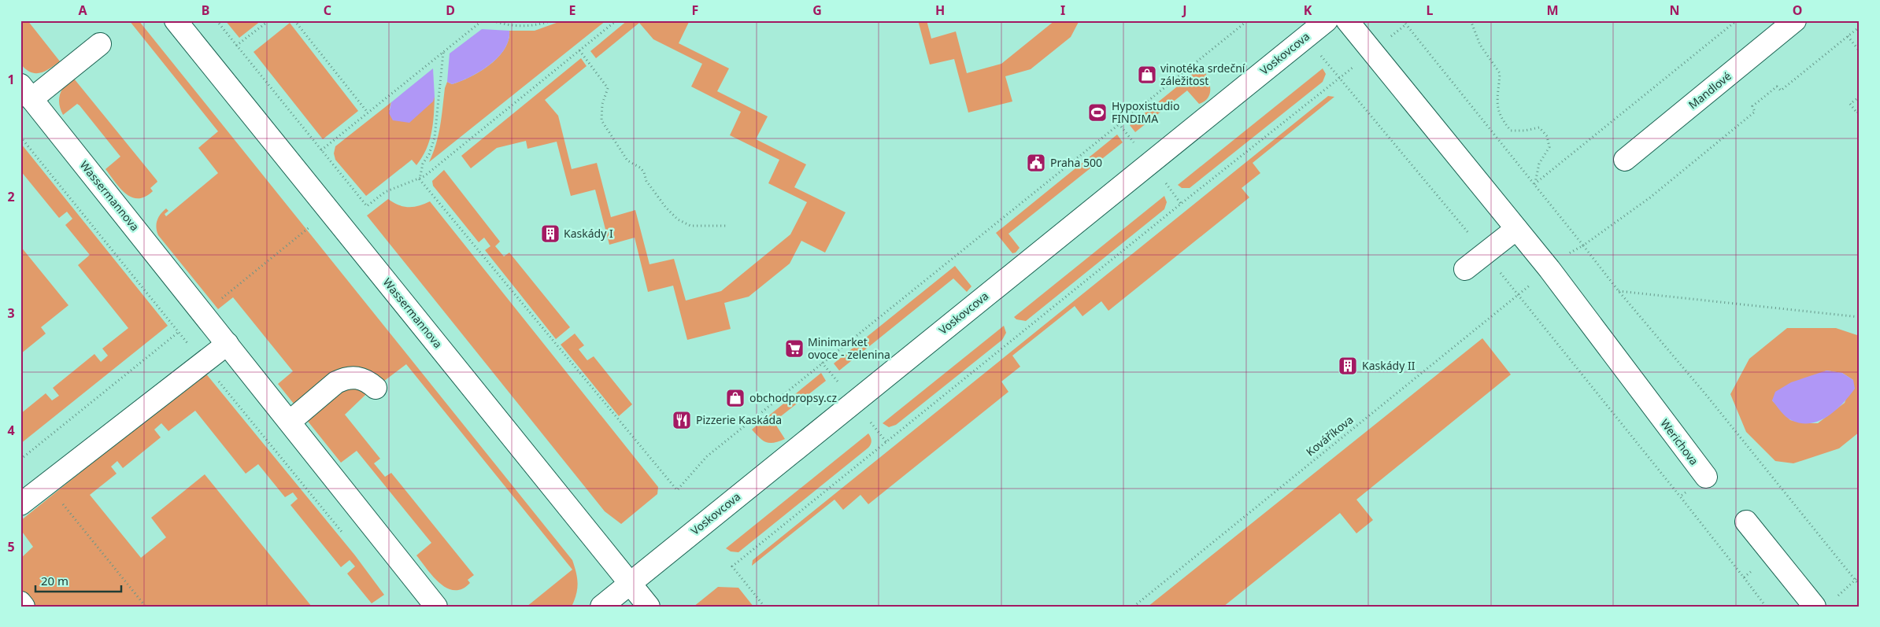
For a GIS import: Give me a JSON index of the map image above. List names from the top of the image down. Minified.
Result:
{"streets":{"street":["Voskovcova","Mandlové","Wassermannova","Werichova"],"path":["Kováříkova"]},"crossings":[["Voskovcova","Wassermannova"]],"places":{"shop":["vinotéka srdeční záležitost","obchodpropsy.cz"],"sports":["Hypoxistudio FINDIMA"],"public building":["Praha 500"],"building":["Kaskády I","Kaskády II"],"supermarket":["Minimarket ovoce - zelenina"],"restaurant":["Pizzerie Kaskáda"]},"scale_bar":"20 m","grid":{"columns":["A","B","C","D","E","F","G","H","I","J","K","L","M","N","O"],"rows":["1","2","3","4","5"]}}
